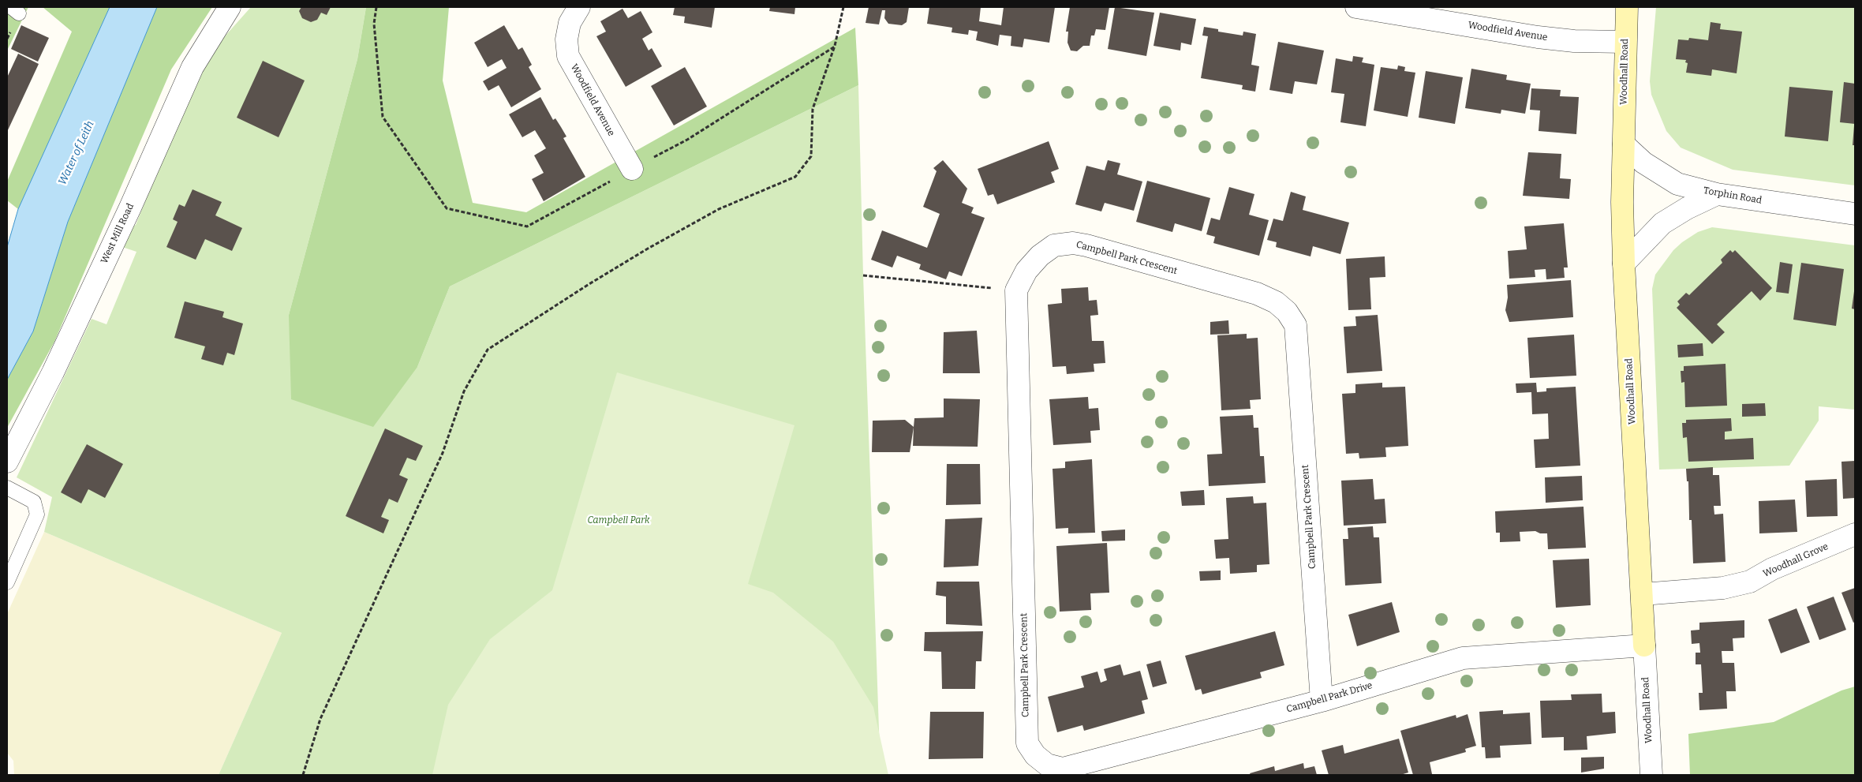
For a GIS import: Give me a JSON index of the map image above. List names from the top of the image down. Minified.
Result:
{"streets":{"street":["Woodfield Avenue","Woodhall Road","Torphin Road","West Mill Road","Campbell Park Crescent","Woodhall Grove","Campbell Park Drive"]},"crossings":[["Woodfield Avenue","Woodhall Road"],["Woodhall Road","Torphin Road"],["Woodhall Road","Woodhall Grove"],["Woodhall Road","Campbell Park Drive"],["Campbell Park Crescent","Campbell Park Drive"]],"water":["Water of Leith"],"parks":["Campbell Park"]}
